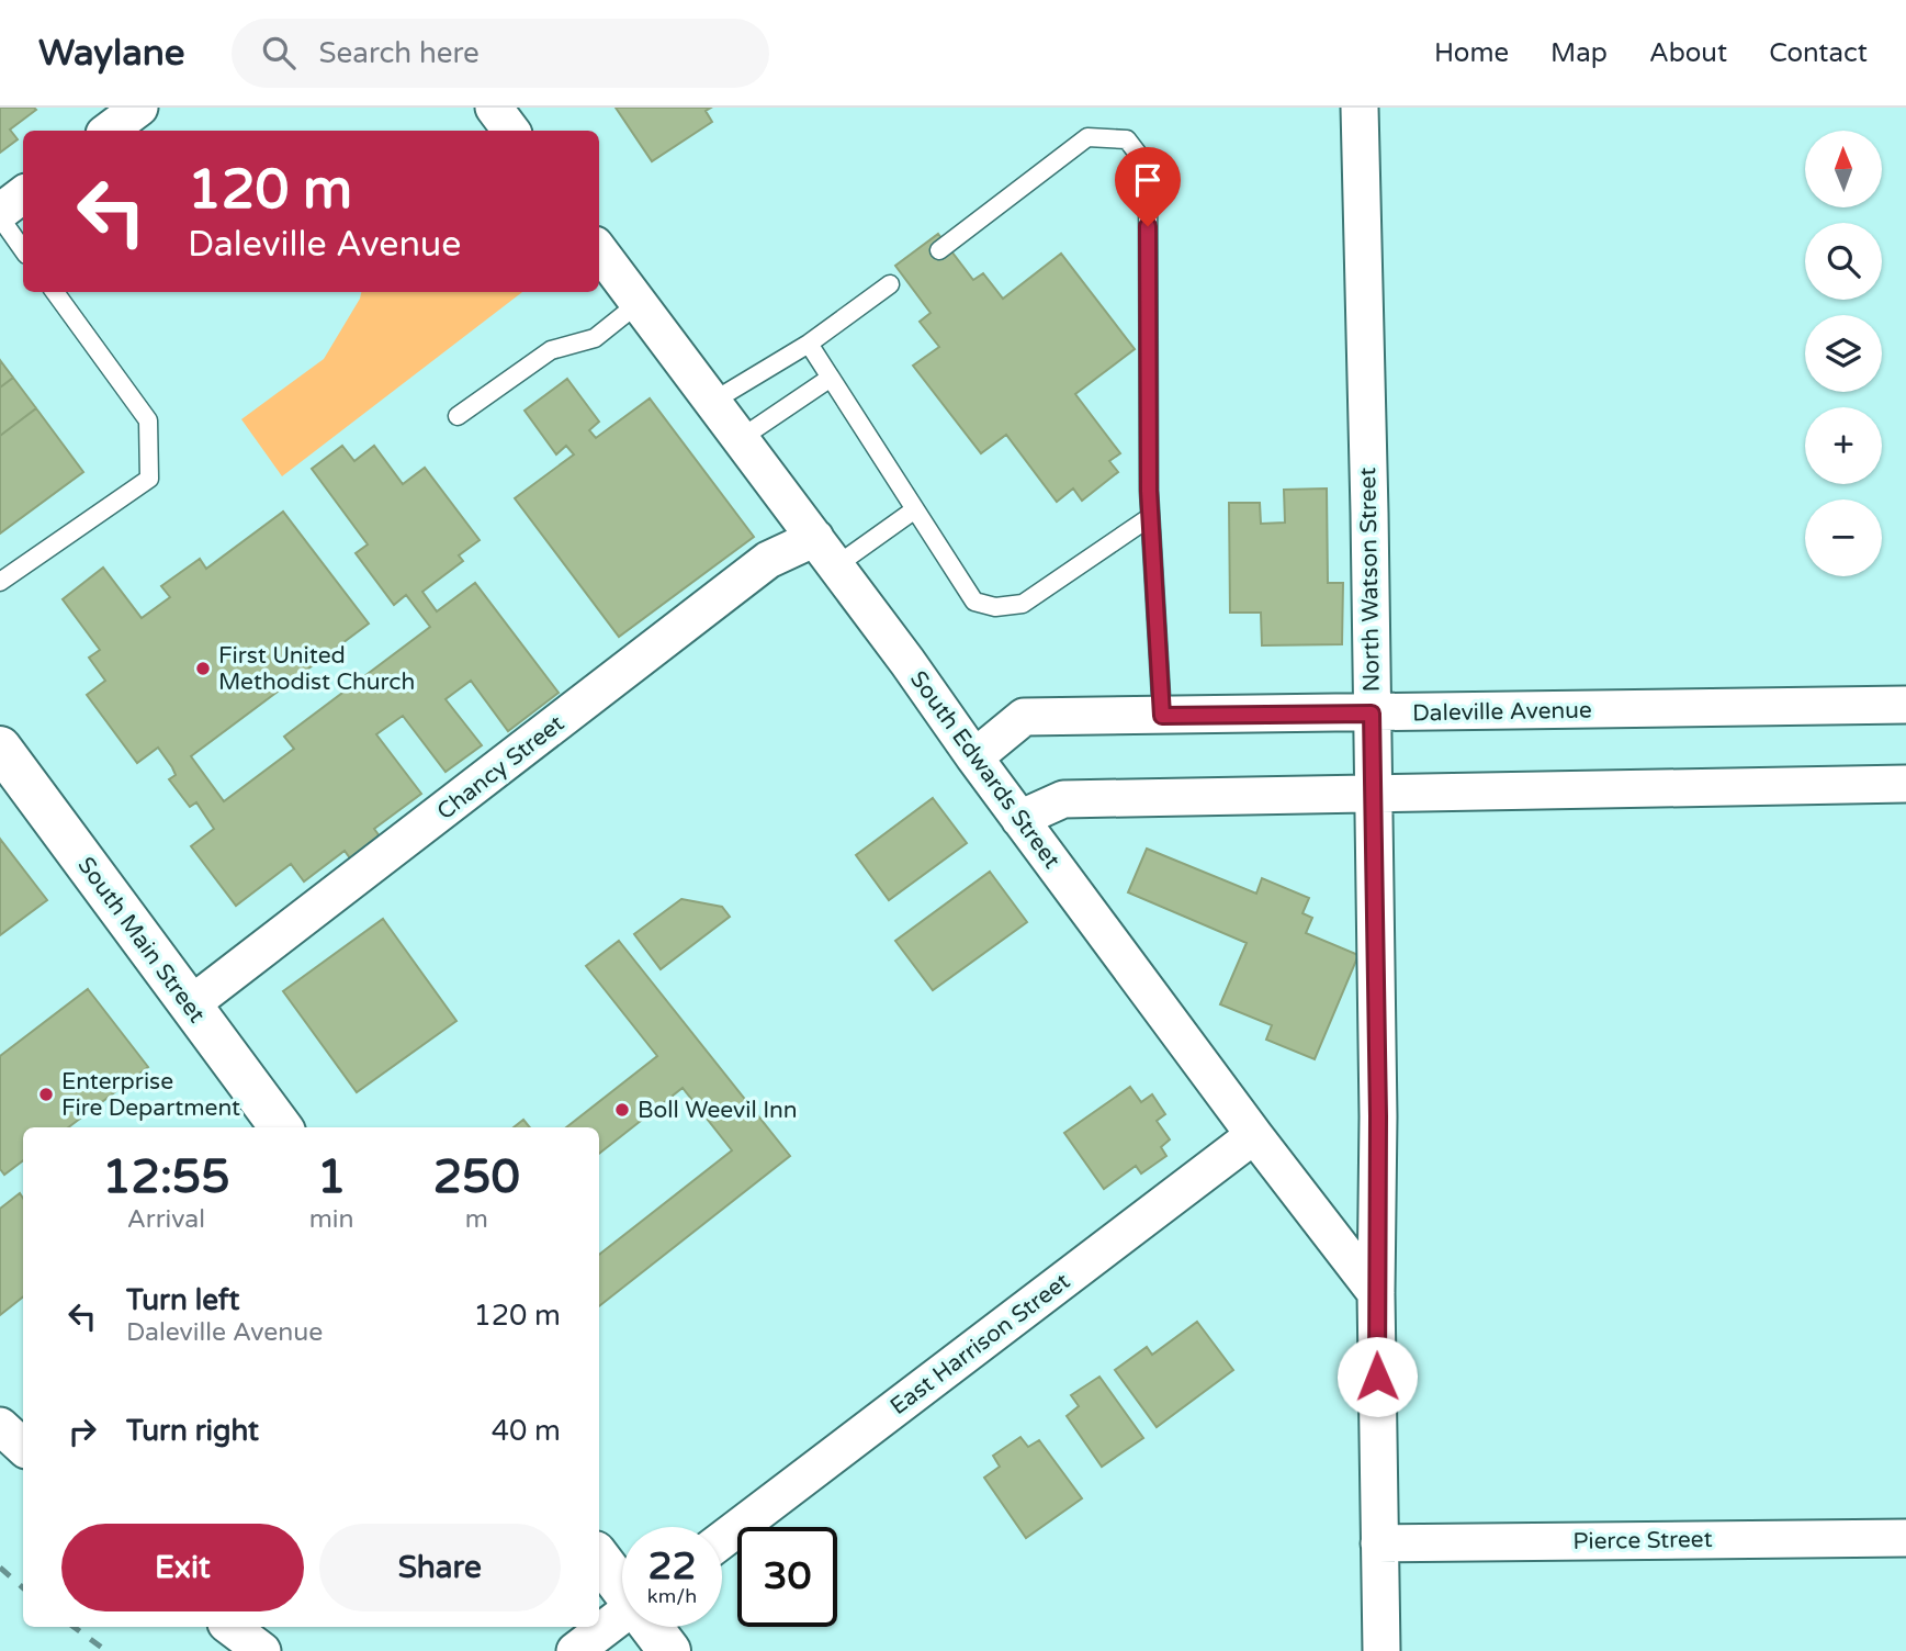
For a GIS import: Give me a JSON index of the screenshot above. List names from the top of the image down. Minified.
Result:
{"streets":{"main road":["South Main Street"],"street":["North Watson Street","Daleville Avenue","Chancy Street","South Edwards Street","East Harrison Street","Pierce Street"]},"crossings":[["North Watson Street","Daleville Avenue"],["North Watson Street","South Edwards Street"],["North Watson Street","Pierce Street"],["Daleville Avenue","South Edwards Street"],["Chancy Street","South Edwards Street"],["Chancy Street","South Main Street"],["South Edwards Street","East Harrison Street"]],"places":["First United Methodist Church","Enterprise Fire Department","Boll Weevil Inn"],"north":"top","page":{"header":"Waylane","search":"Search here","nav":["Home","Map","About","Contact"],"map_buttons":["+","−"],"turn":["120 m","Daleville Avenue"],"eta":["12:55","Arrival","1","min","250","m"],"list":[{"name":"Turn left","note":"Daleville Avenue","value":"120 m"},{"name":"Turn right","value":"40 m"}],"buttons":["Exit","Share"],"speed":"22 km/h","limit":"30"}}
